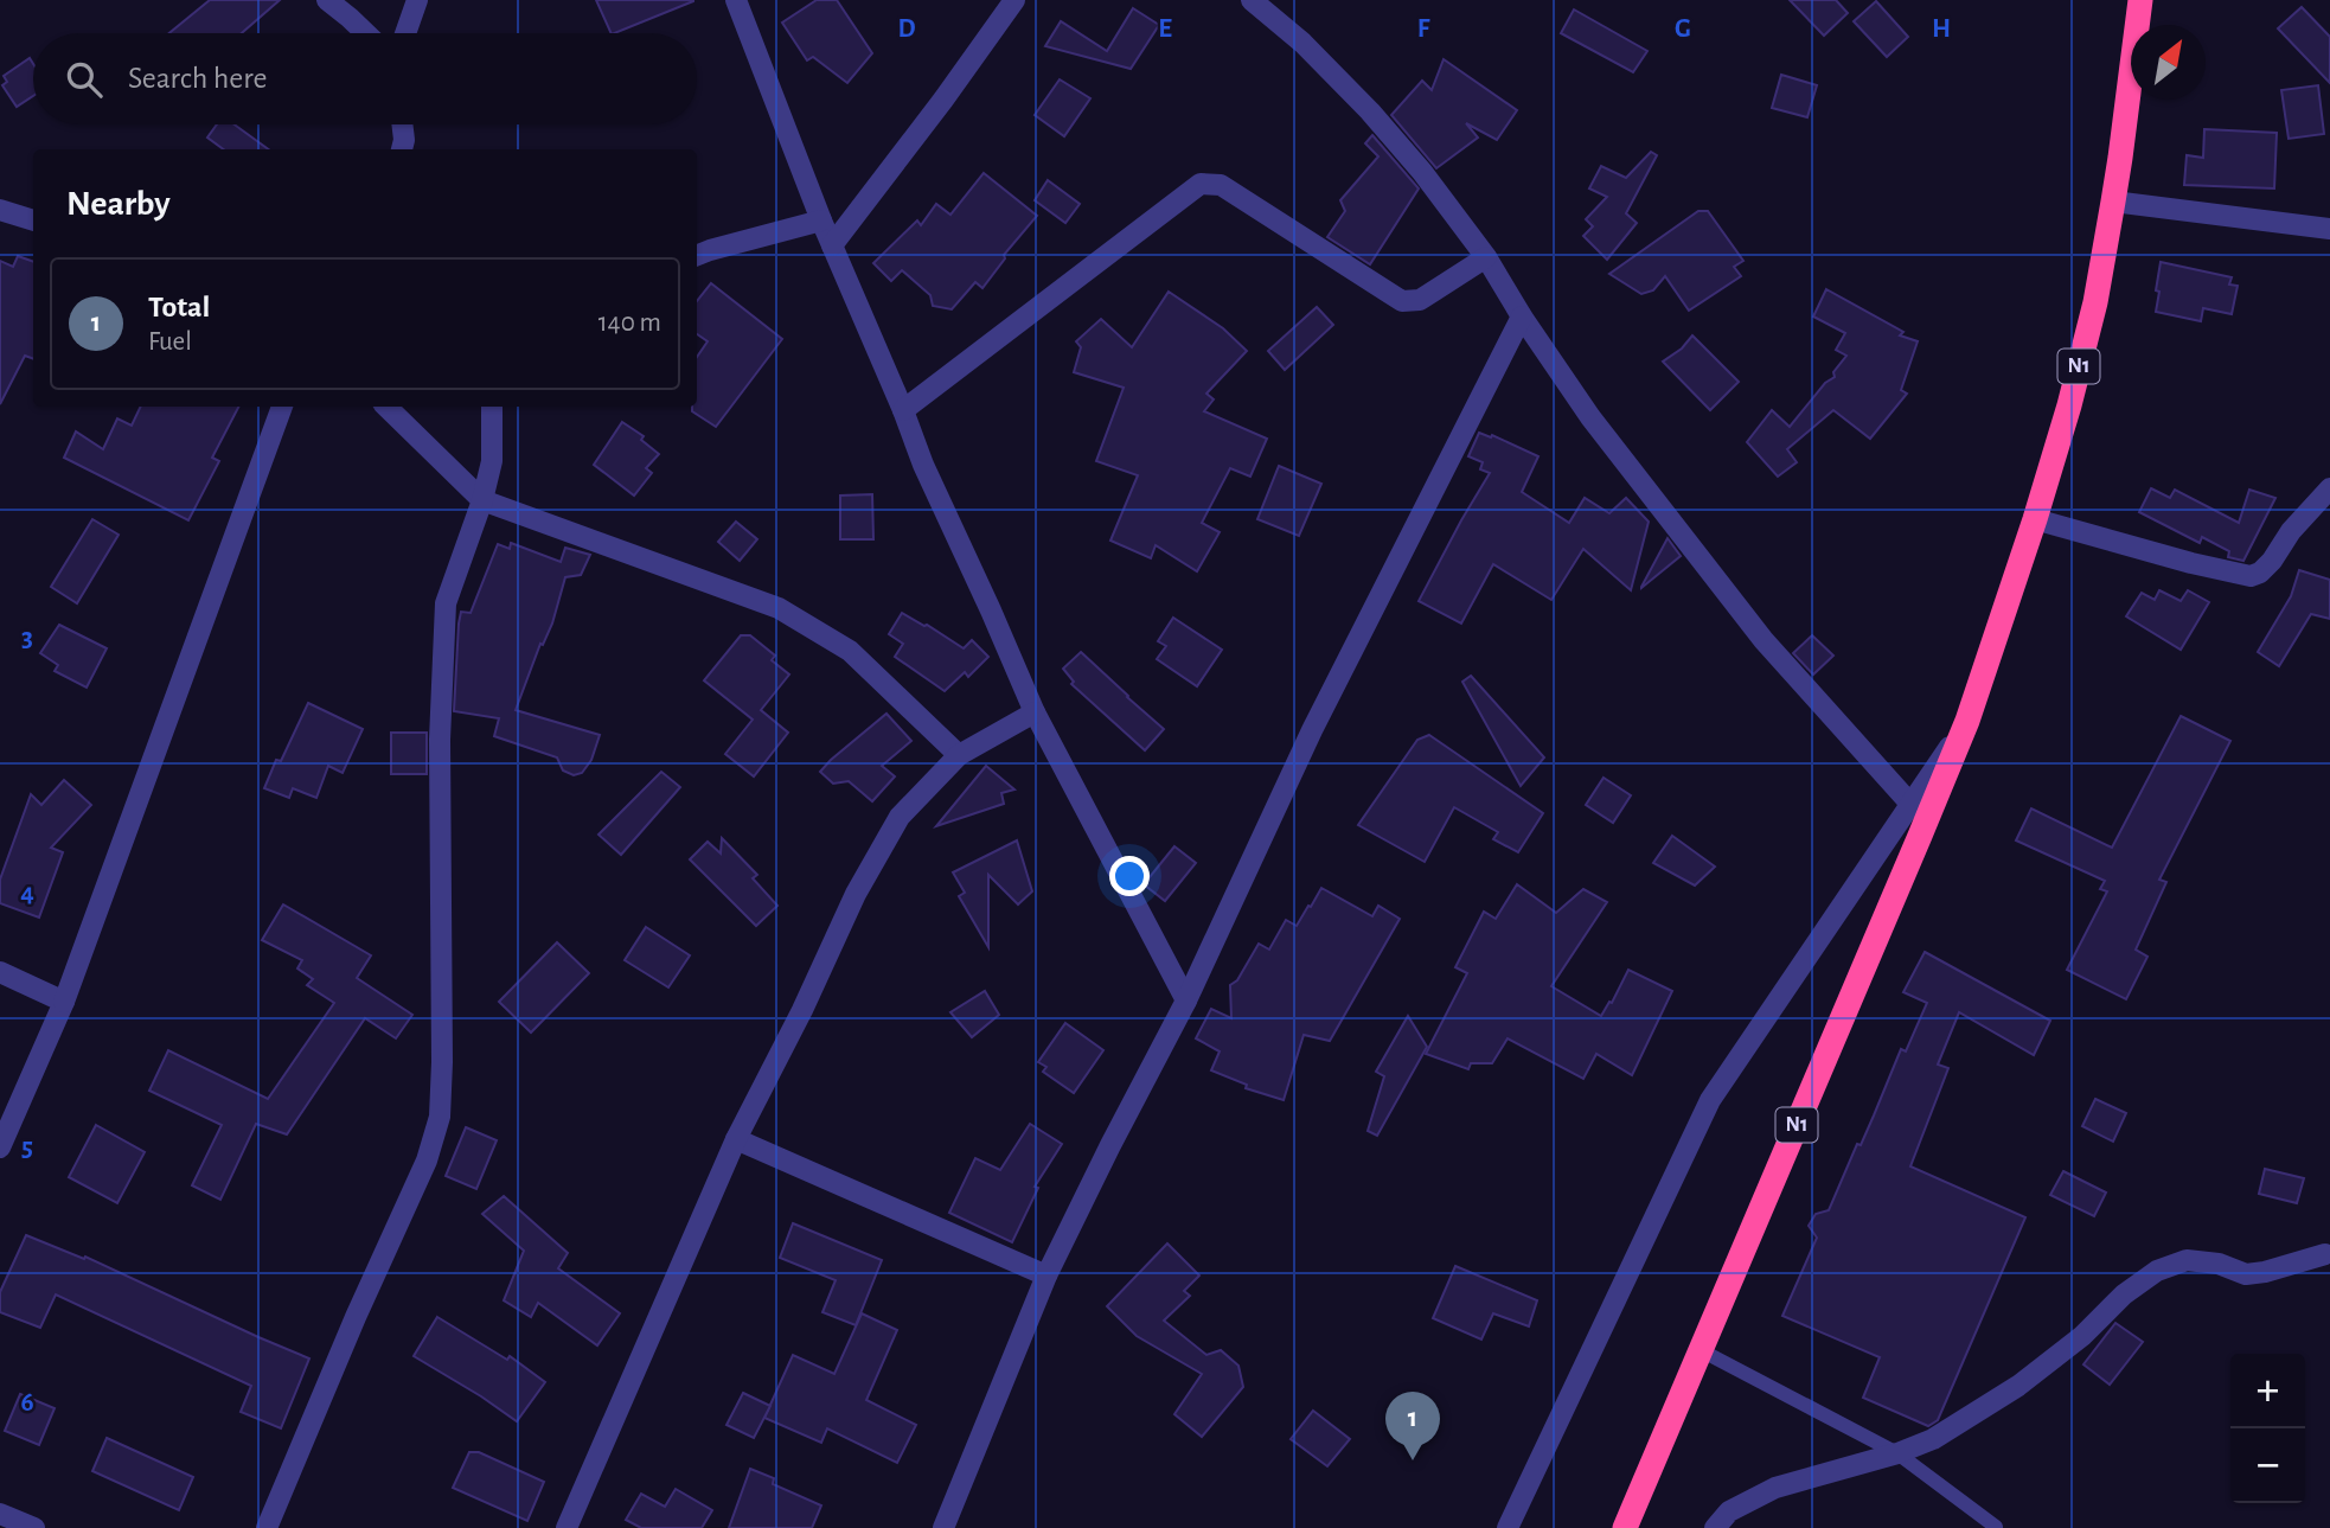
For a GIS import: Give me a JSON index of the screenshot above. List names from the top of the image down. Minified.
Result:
{"streets":{"highway":["N1"]},"north":"top right","page":{"search":"Search here","heading":"Nearby","list":[{"mark":"1","name":"Total","note":"Fuel","value":"140 m"}],"map_buttons":["+","−"],"pins":"1"},"grid":{"columns":["D","E","F","G","H"],"rows":["3","4","5","6"]}}
